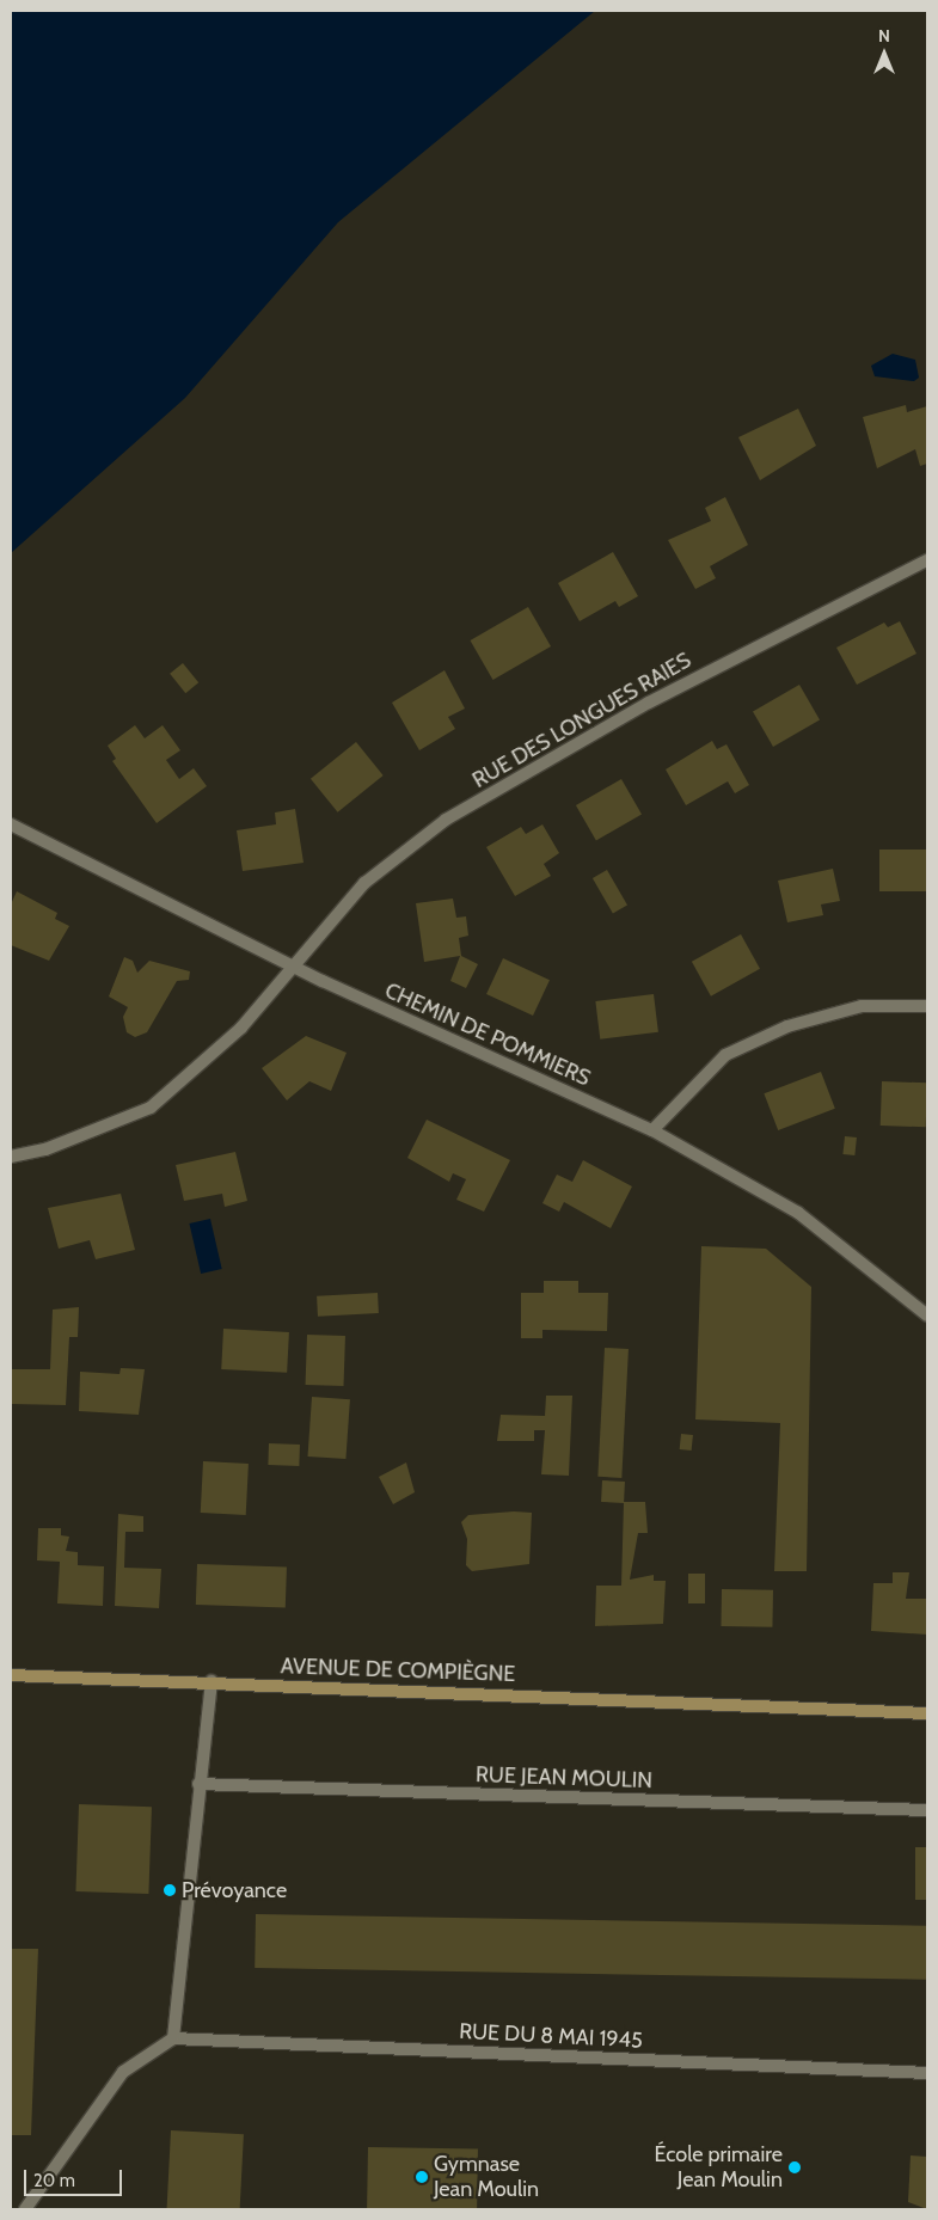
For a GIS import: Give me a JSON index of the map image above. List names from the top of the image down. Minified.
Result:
{"streets":{"main road":["AVENUE DE COMPIÈGNE"],"street":["RUE DES LONGUES RAIES","CHEMIN DE POMMIERS","RUE JEAN MOULIN","RUE DU 8 MAI 1945"]},"crossings":[["RUE DES LONGUES RAIES","CHEMIN DE POMMIERS"]],"places":["Prévoyance","École primaire Jean Moulin","Gymnase Jean Moulin"],"scale_bar":"20 m","north":"top"}
